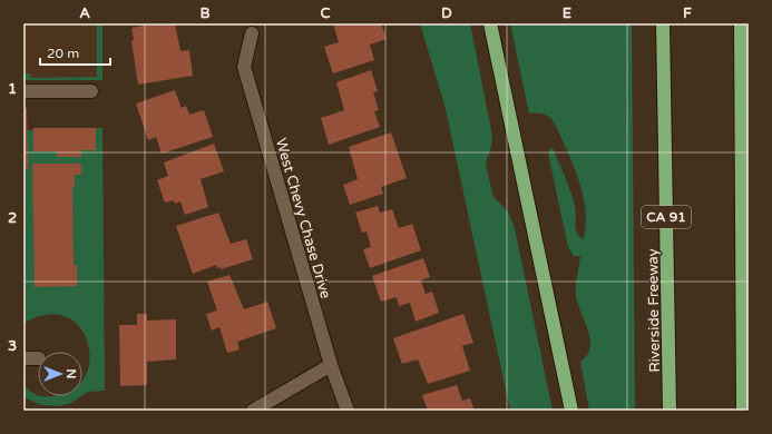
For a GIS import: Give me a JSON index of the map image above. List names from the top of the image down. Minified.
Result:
{"streets":{"highway":["CA 91","Riverside Freeway"],"street":["West Chevy Chase Drive"]},"scale_bar":"20 m","north":"right","grid":{"columns":["A","B","C","D","E","F"],"rows":["1","2","3"]}}
